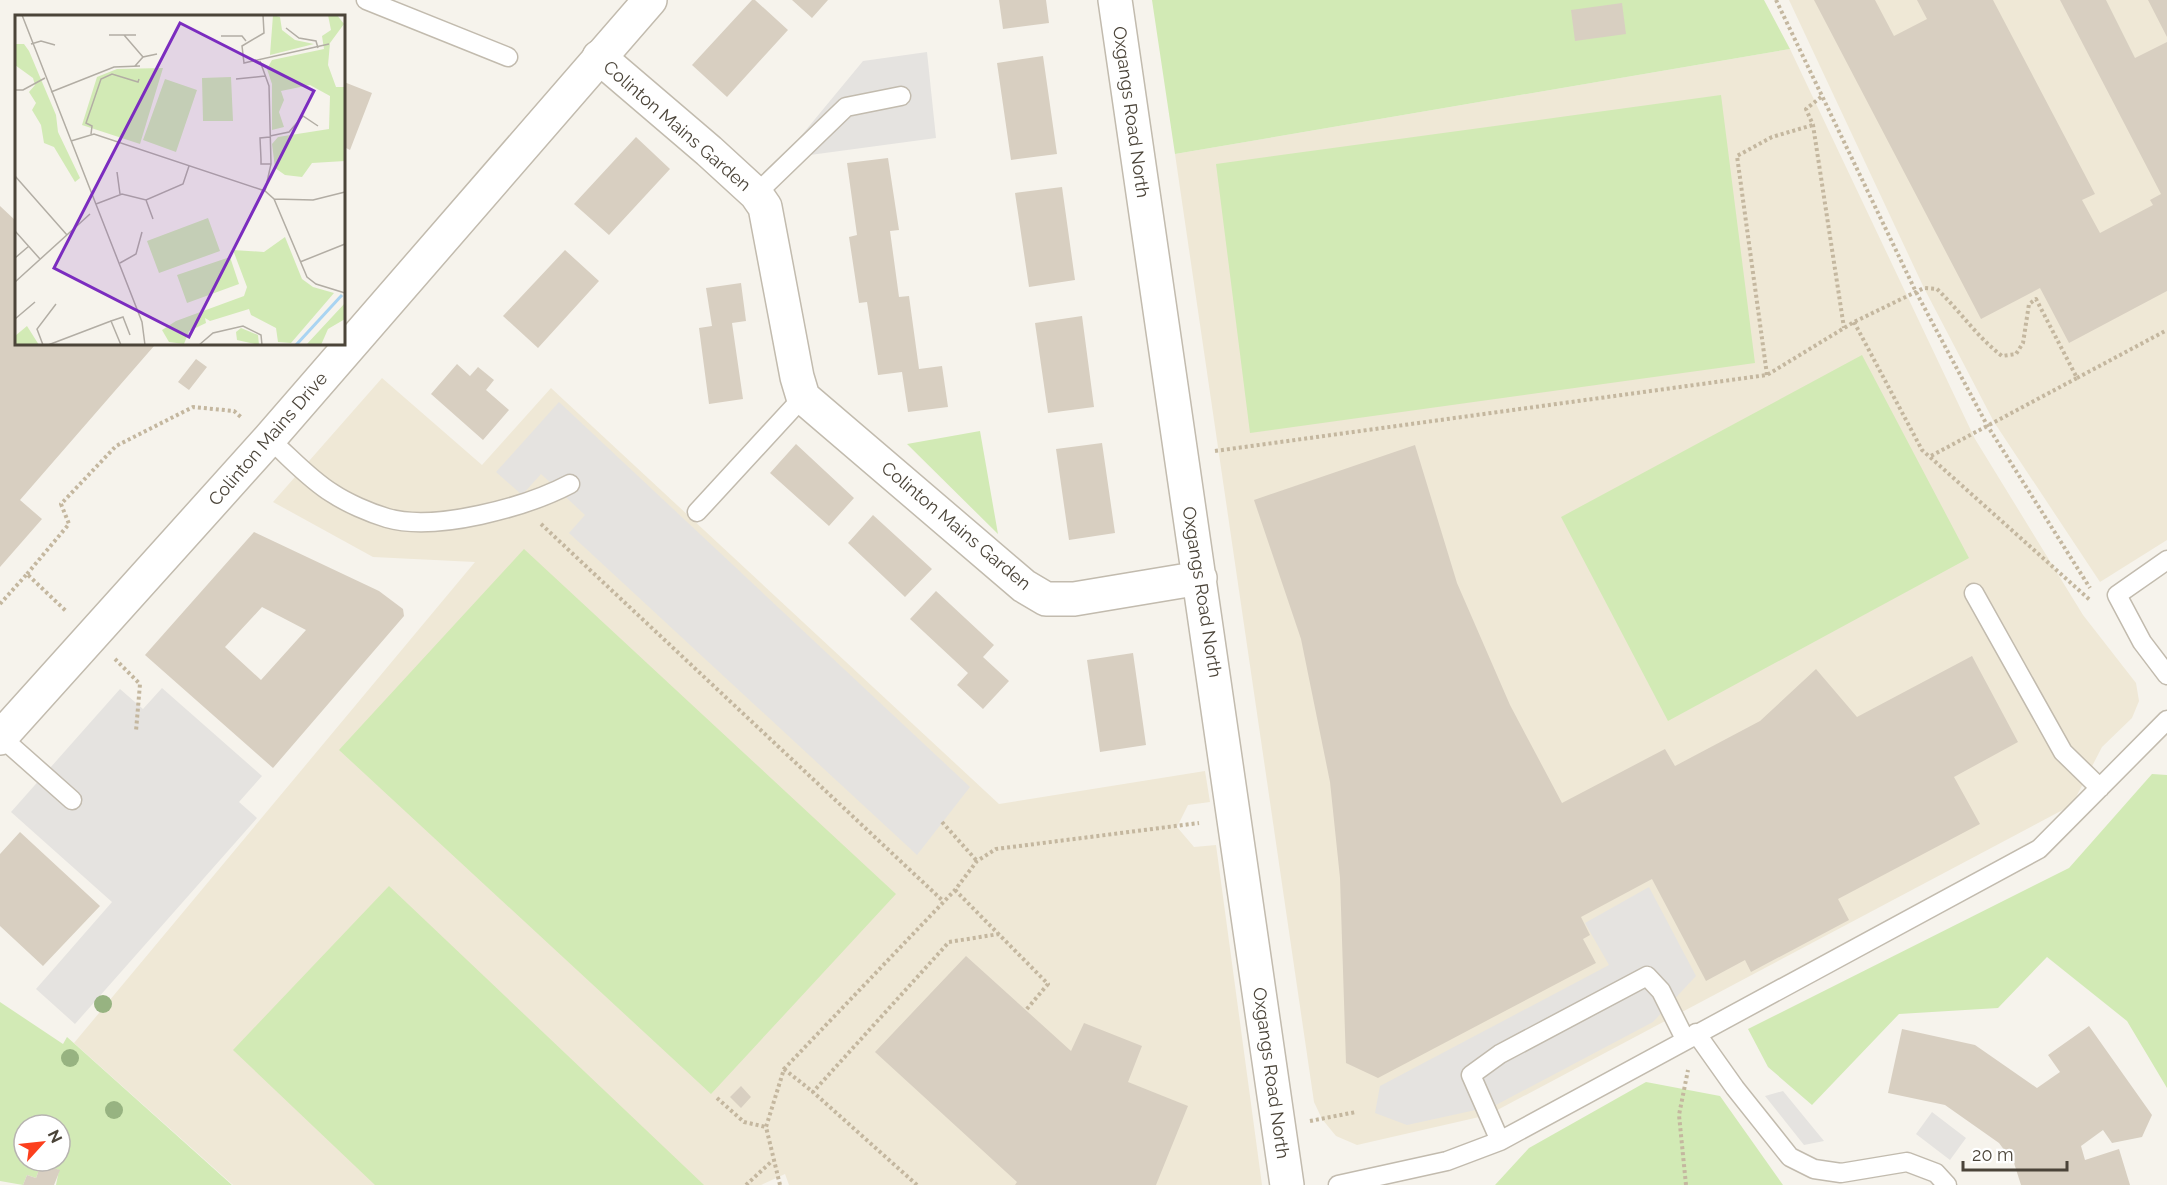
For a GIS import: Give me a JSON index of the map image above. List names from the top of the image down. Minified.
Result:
{"streets":{"street":["Oxgangs Road North","Colinton Mains Garden","Colinton Mains Drive"]},"crossings":[["Oxgangs Road North","Colinton Mains Garden"],["Colinton Mains Garden","Colinton Mains Drive"]],"scale_bar":"20 m","north":"top right"}
